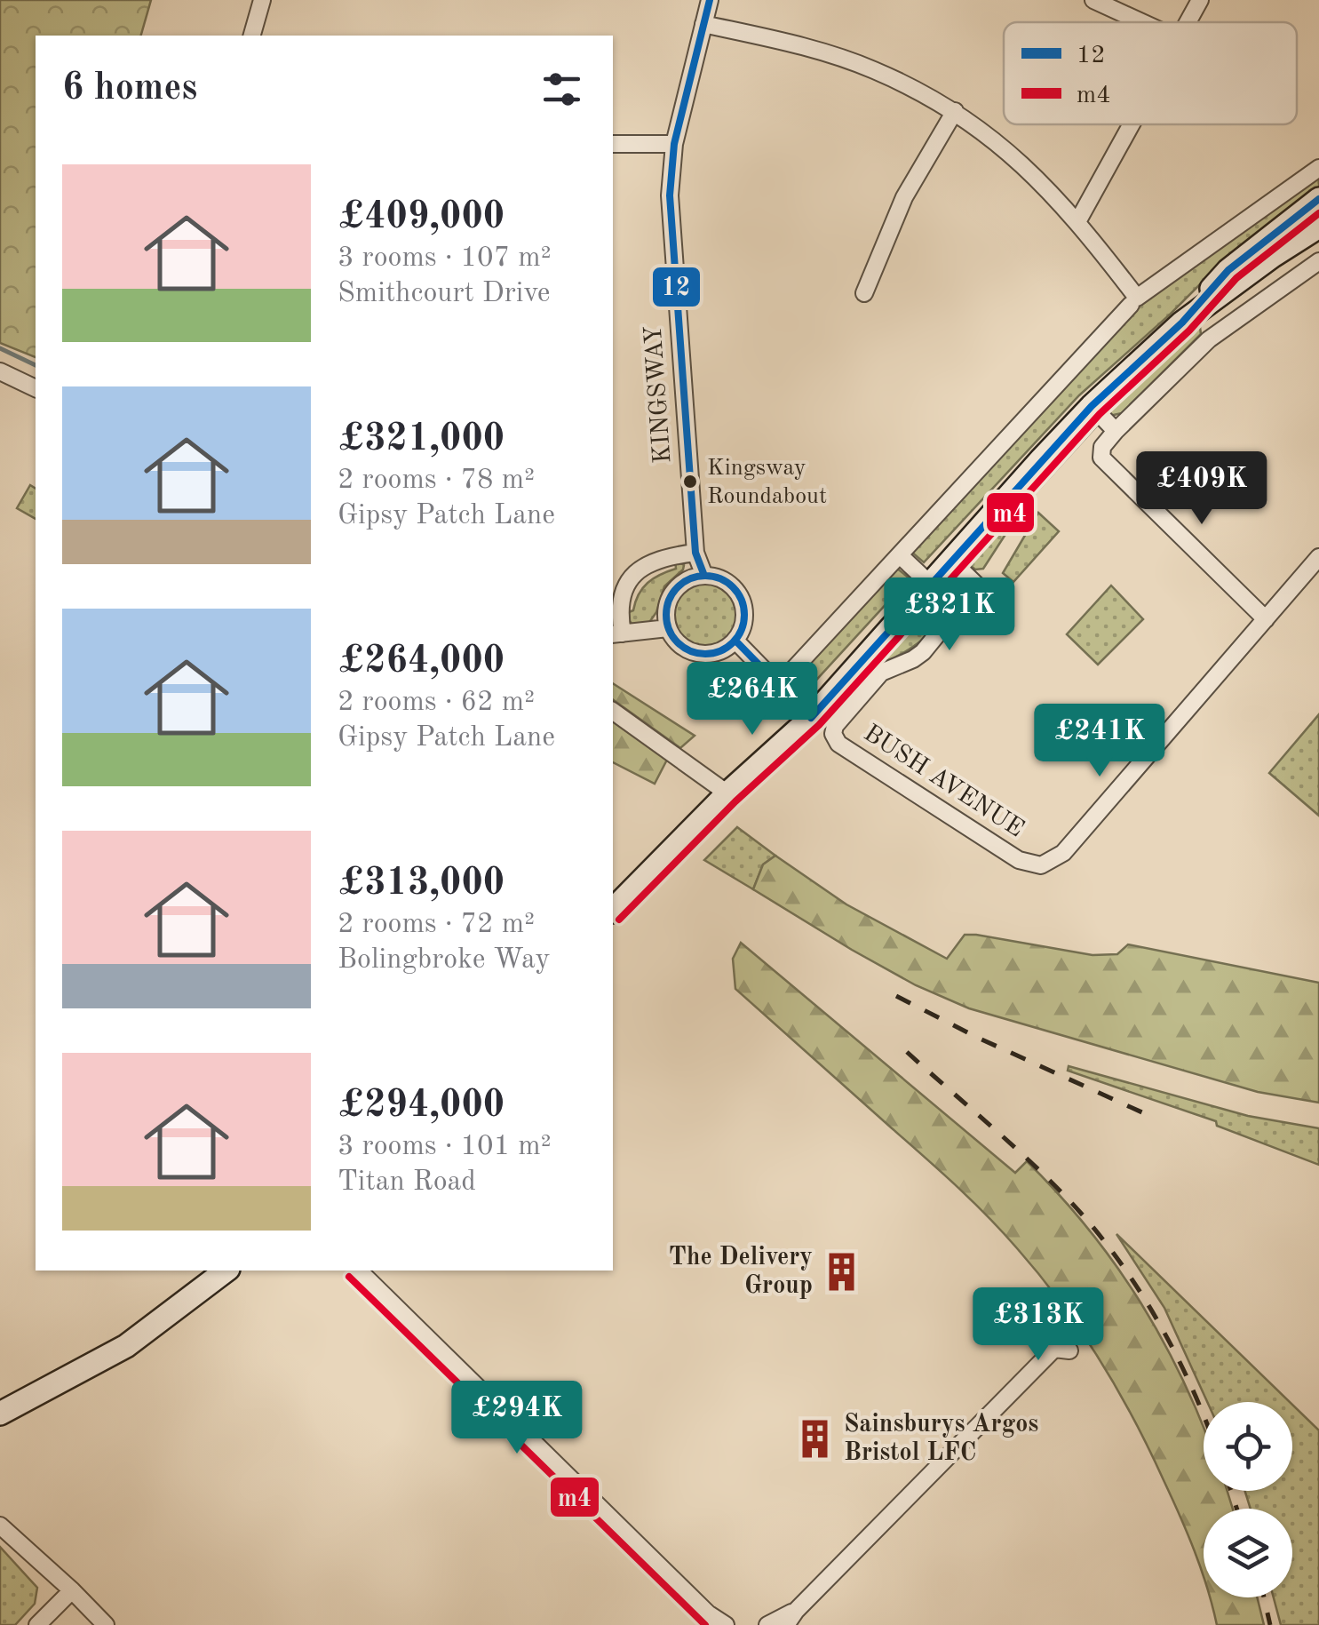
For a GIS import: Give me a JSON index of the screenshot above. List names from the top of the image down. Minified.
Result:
{"streets":{"street":["KINGSWAY","BUSH AVENUE"]},"places":{"other":["Kingsway Roundabout"],"building":["The Delivery Group","Sainsburys Argos Bristol LFC"]},"lines":["transit line 12","transit line m4"],"legend":["12","m4"],"page":{"heading":"6 homes","list":[{"name":"£409,000","note":"3 rooms · 107 m² · Smithcourt Drive"},{"name":"£321,000","note":"2 rooms · 78 m² · Gipsy Patch Lane"},{"name":"£264,000","note":"2 rooms · 62 m² · Gipsy Patch Lane"},{"name":"£313,000","note":"2 rooms · 72 m² · Bolingbroke Way"},{"name":"£294,000","note":"3 rooms · 101 m² · Titan Road"}],"price":["£409K","£321K","£264K","£241K","£313K","£294K"]}}
